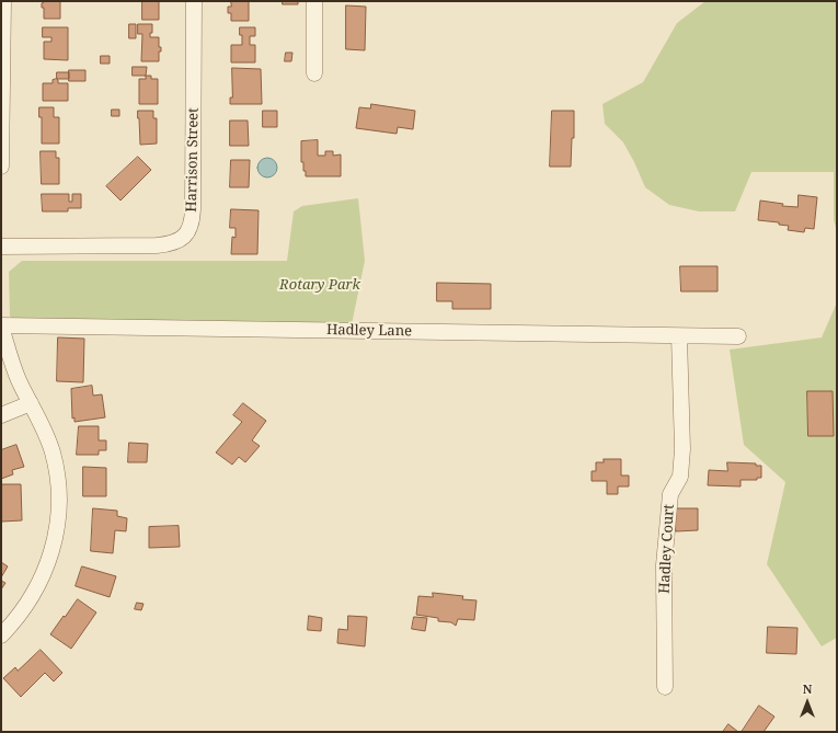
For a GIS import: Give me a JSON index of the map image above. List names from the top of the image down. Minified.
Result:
{"streets":{"street":["Harrison Street","Hadley Lane","Hadley Court"]},"crossings":[["Hadley Lane","Hadley Court"]],"parks":["Rotary Park"],"north":"top"}
